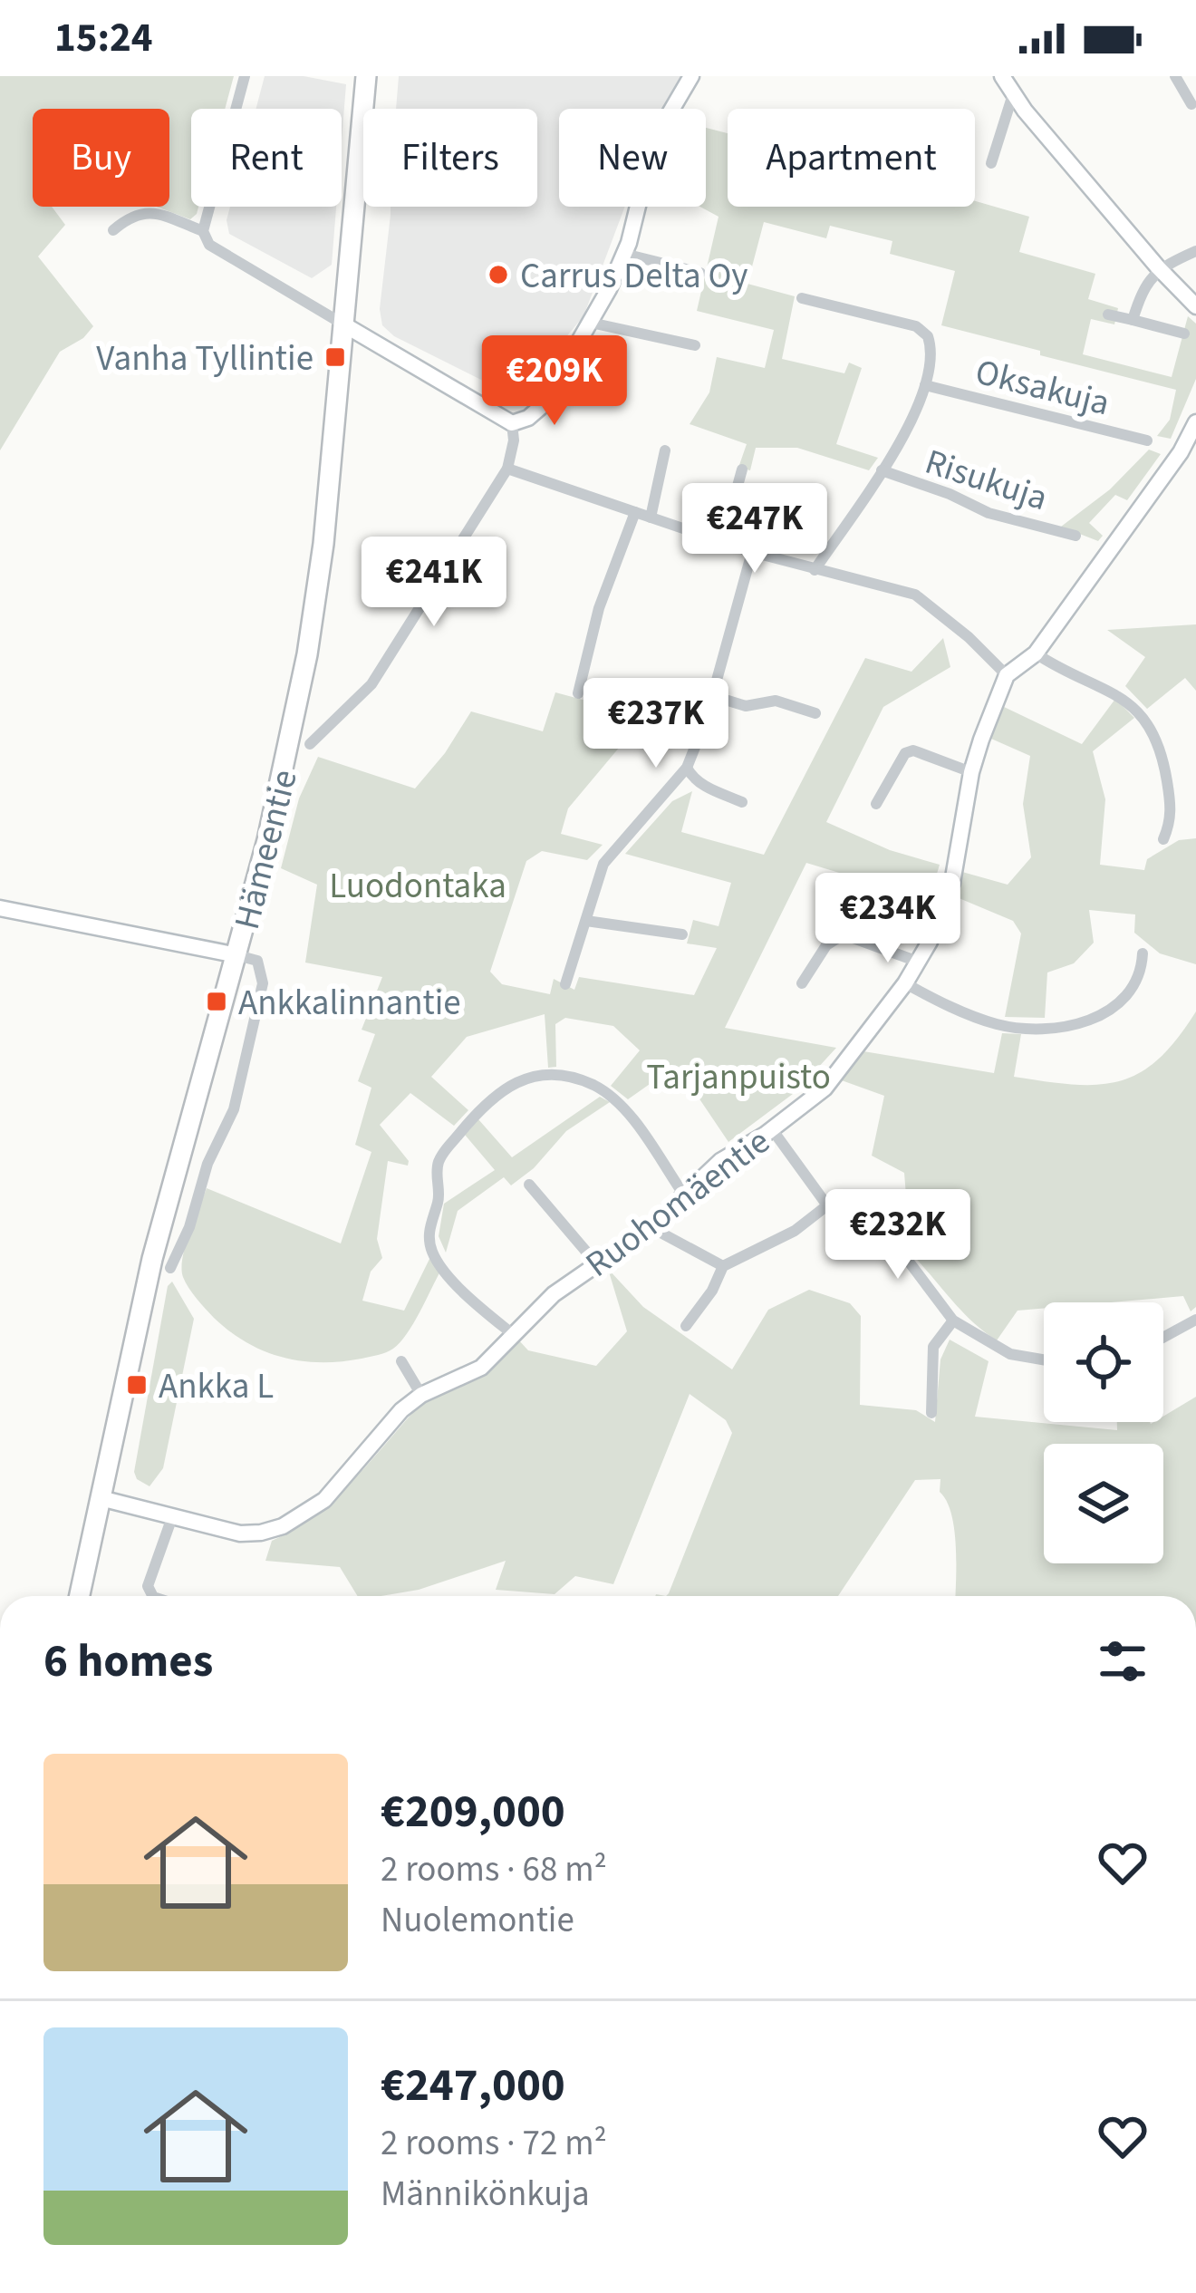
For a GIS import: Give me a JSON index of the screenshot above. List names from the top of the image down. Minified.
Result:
{"streets":{"highway":["Hämeentie"],"street":["Oksakuja","Risukuja","Ruohomäentie"]},"crossings":[["Hämeentie","Ruohomäentie"]],"parks":["Luodontaka","Tarjanpuisto"],"places":{"other":["Carrus Delta Oy"],"transit":["Vanha Tyllintie","Ankkalinnantie","Ankka L"]},"page":{"status":"15:24","chip":["Buy","Rent","Filters","New","Apartment"],"price":["€209K","€247K","€241K","€237K","€234K","€232K"],"heading":"6 homes","list":[{"name":"€209,000","note":"2 rooms · 68 m² · Nuolemontie"},{"name":"€247,000","note":"2 rooms · 72 m² · Männikönkuja"}]}}
